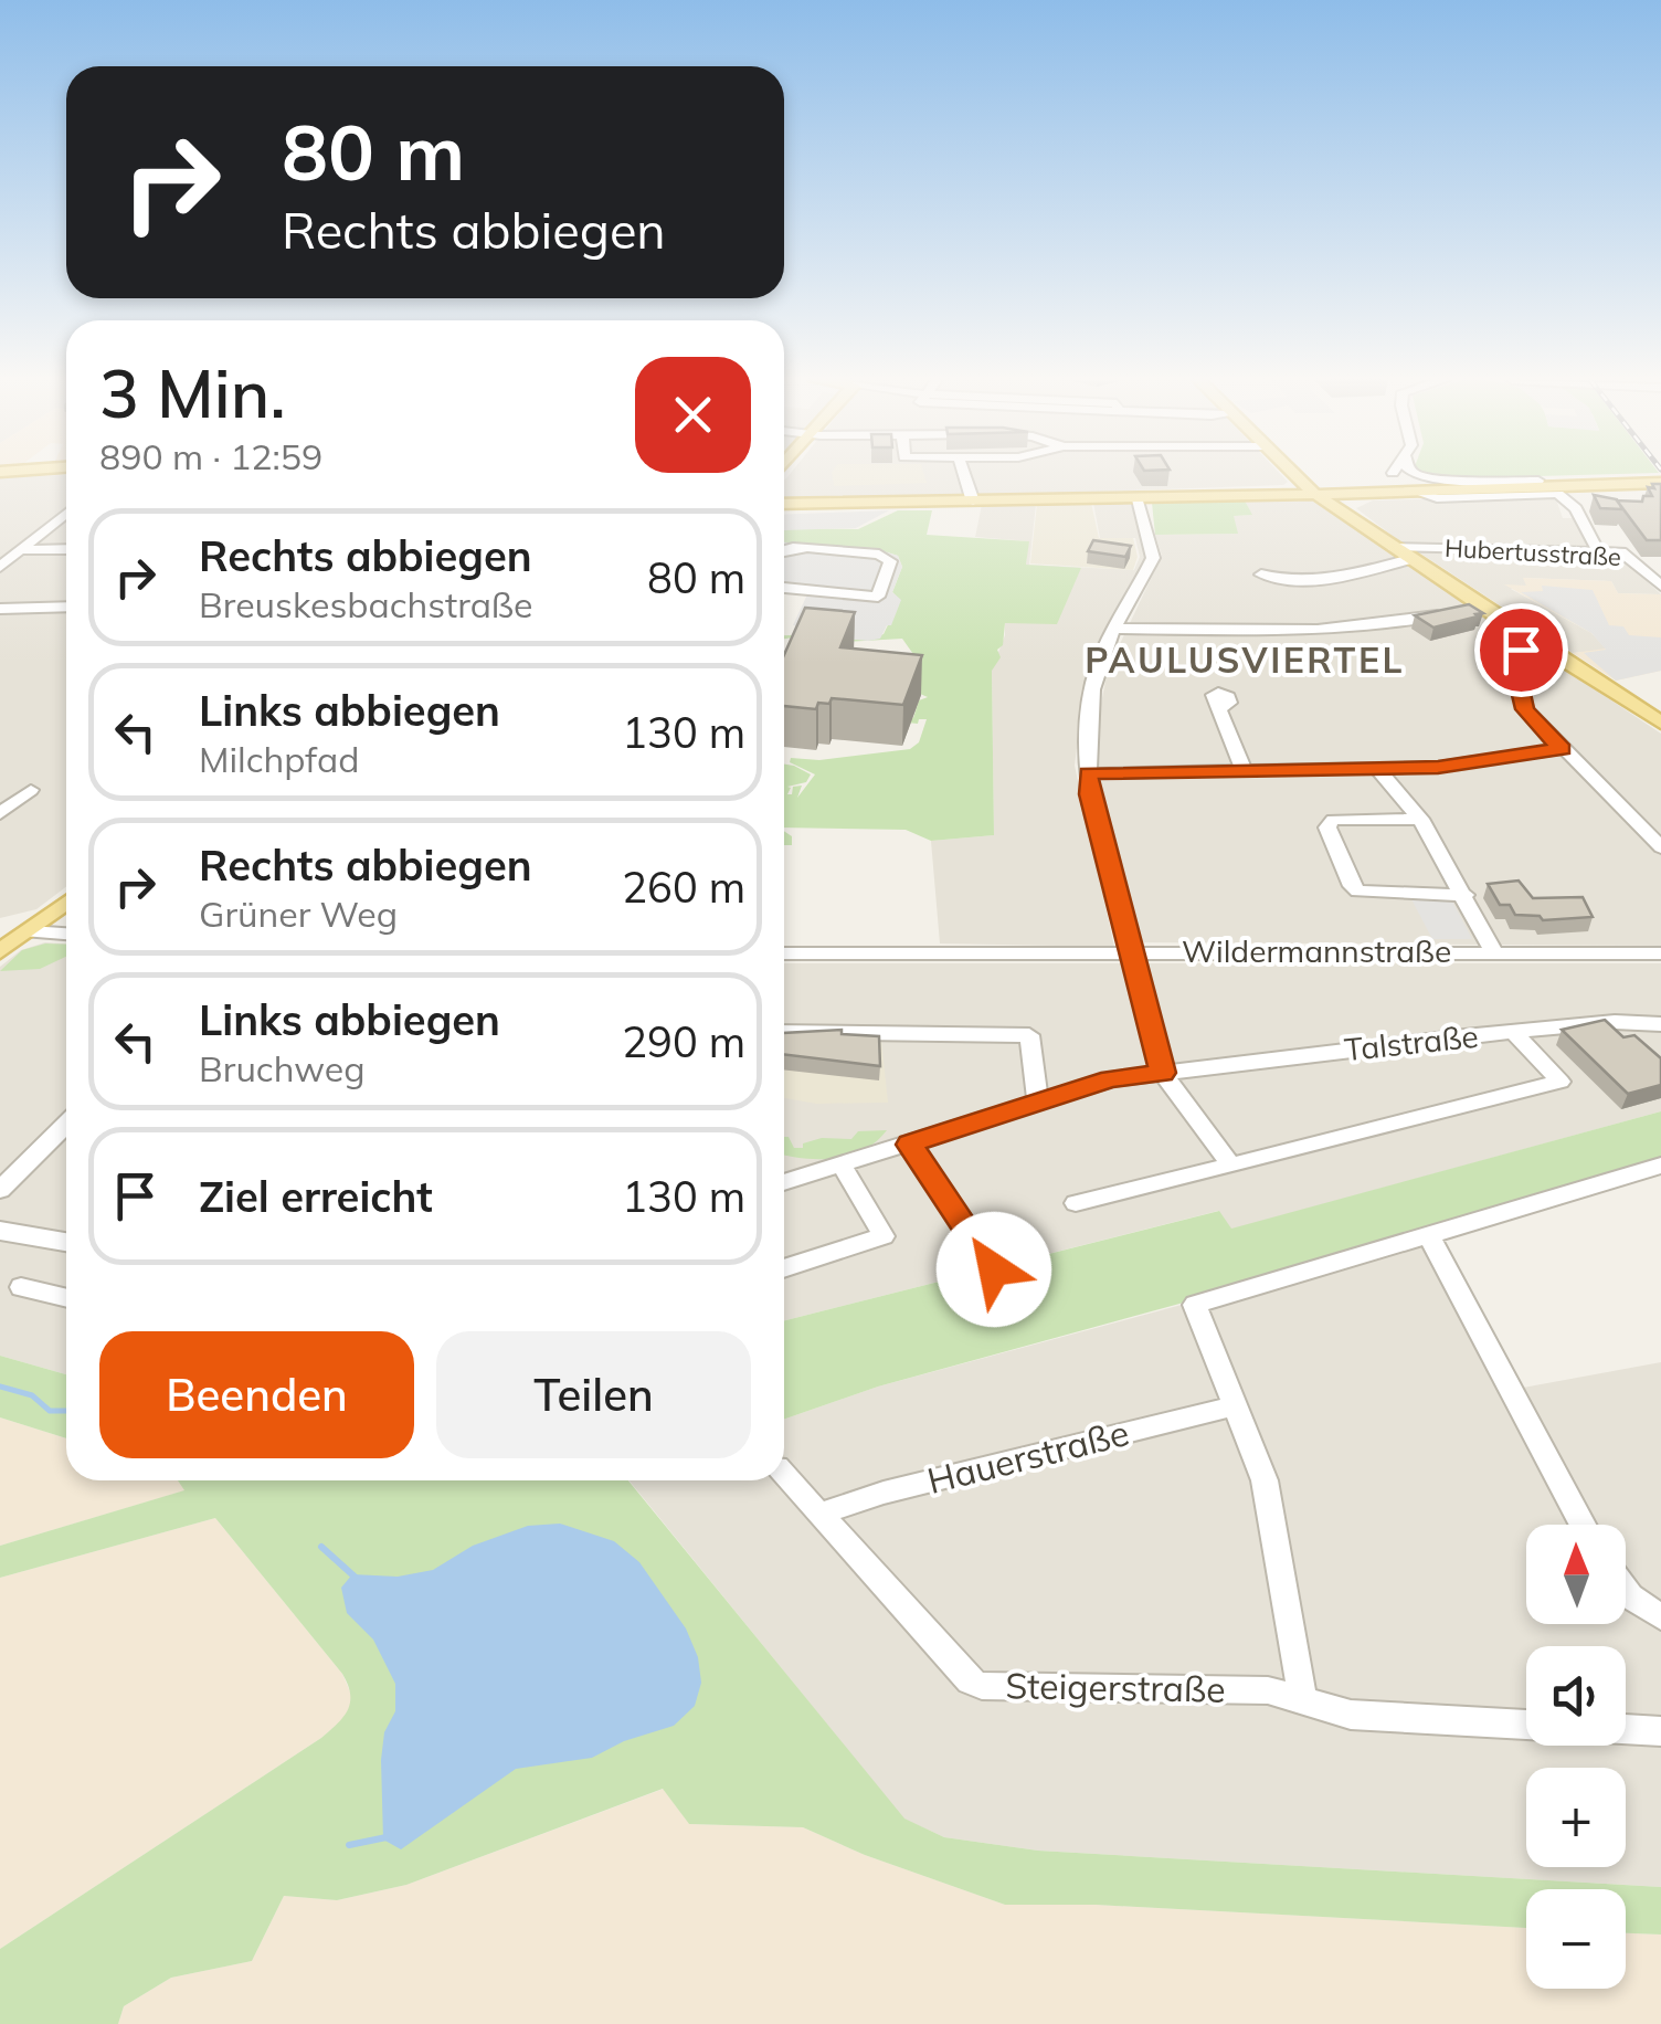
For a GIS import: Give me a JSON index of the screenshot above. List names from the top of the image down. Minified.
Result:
{"streets":{"street":["Hubertusstraße","Wildermannstraße","Talstraße","Hauerstraße","Steigerstraße"]},"crossings":[["Hauerstraße","Steigerstraße"]],"districts":["PAULUSVIERTEL"],"north":"top","page":{"turn":["80 m","Rechts abbiegen"],"heading":["3 Min.","890 m · 12:59"],"list":[{"name":"Rechts abbiegen","note":"Breuskesbachstraße","value":"80 m"},{"name":"Links abbiegen","note":"Milchpfad","value":"130 m"},{"name":"Rechts abbiegen","note":"Grüner Weg","value":"260 m"},{"name":"Links abbiegen","note":"Bruchweg","value":"290 m"},{"name":"Ziel erreicht","value":"130 m"}],"buttons":["Beenden","Teilen"],"map_buttons":["+","−"]}}
